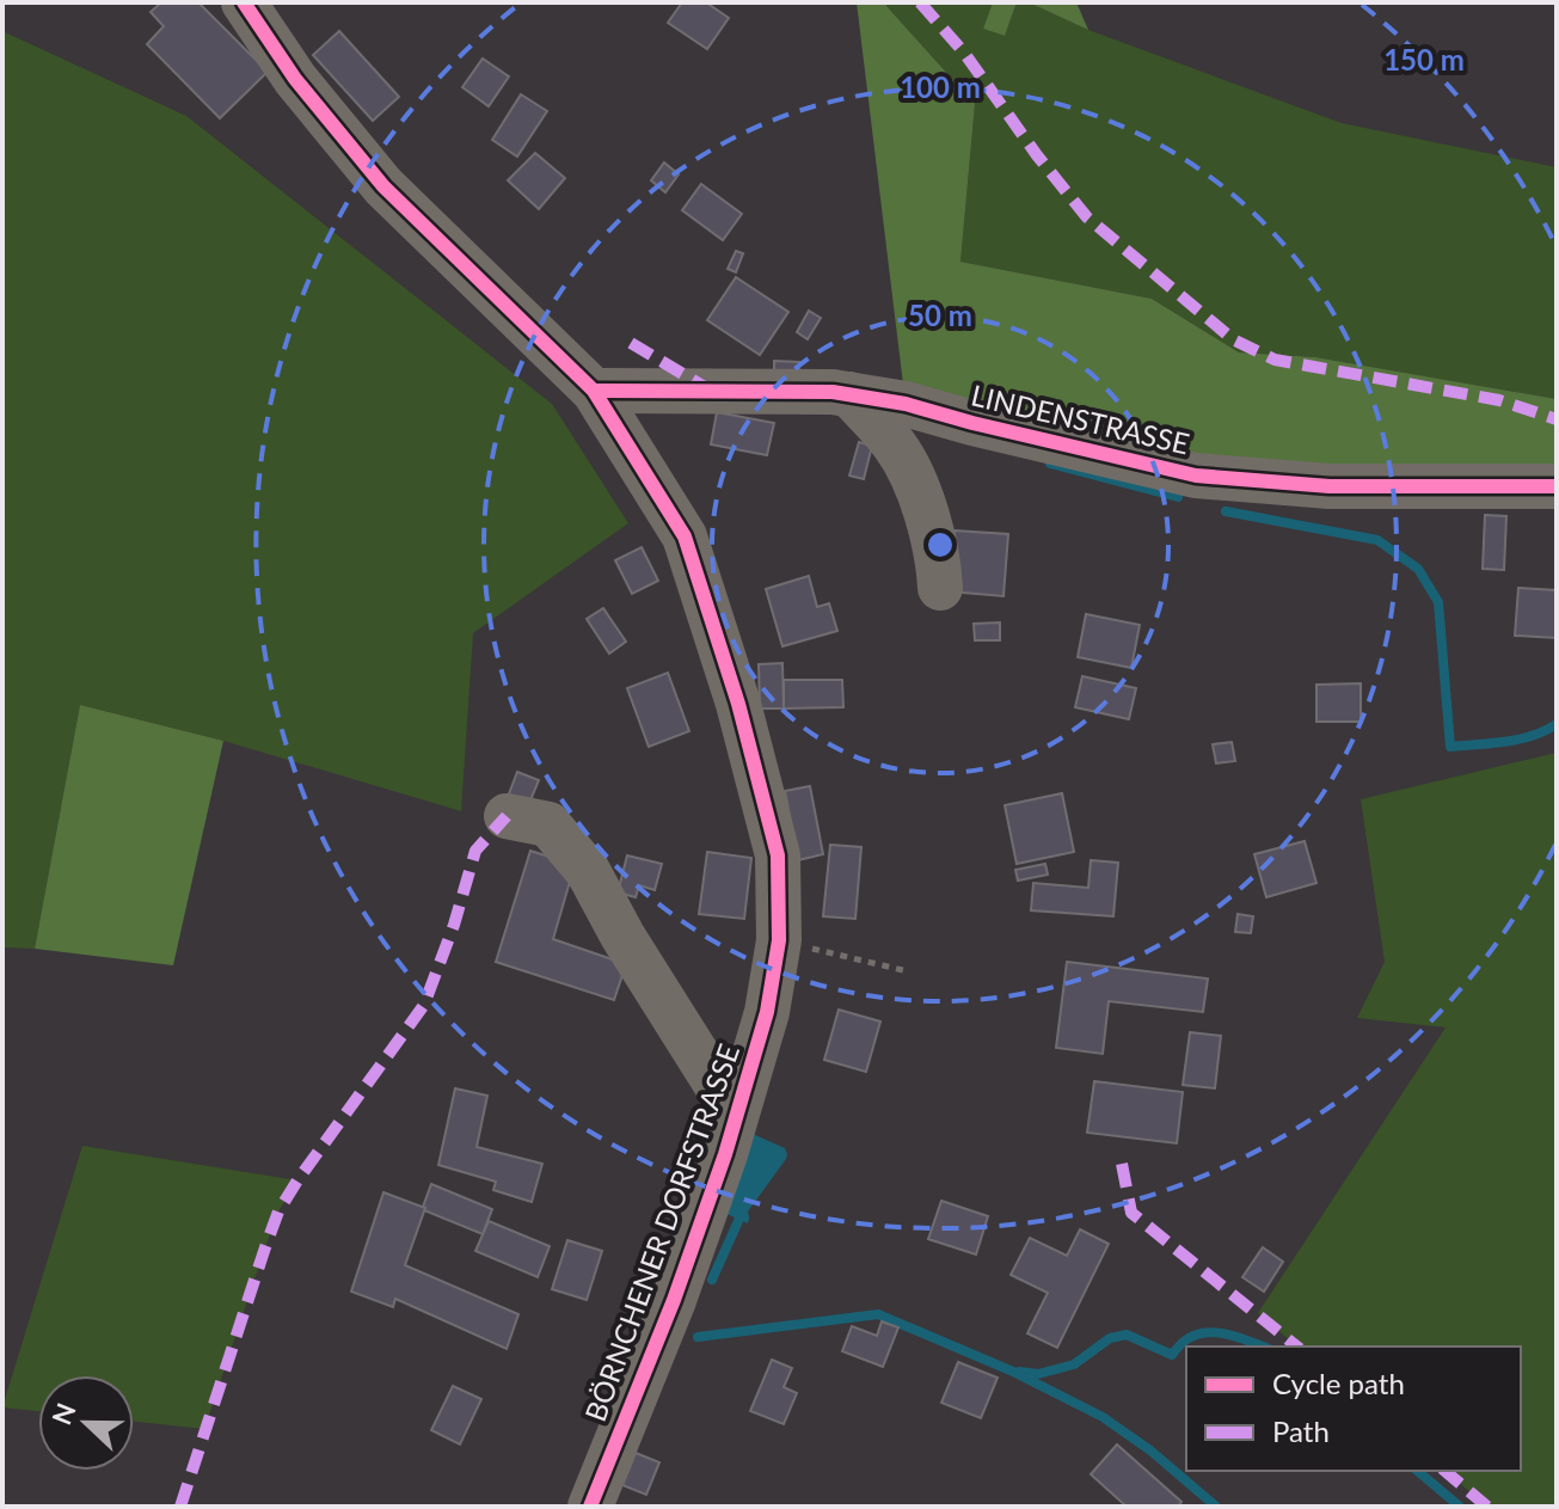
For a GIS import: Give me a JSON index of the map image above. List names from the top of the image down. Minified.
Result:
{"streets":{"street":["LINDENSTRASSE","BÖRNCHENER DORFSTRASSE"]},"crossings":[["LINDENSTRASSE","BÖRNCHENER DORFSTRASSE"]],"legend":["Cycle path","Path"],"north":"left","rings":["150 m","100 m","50 m"]}
